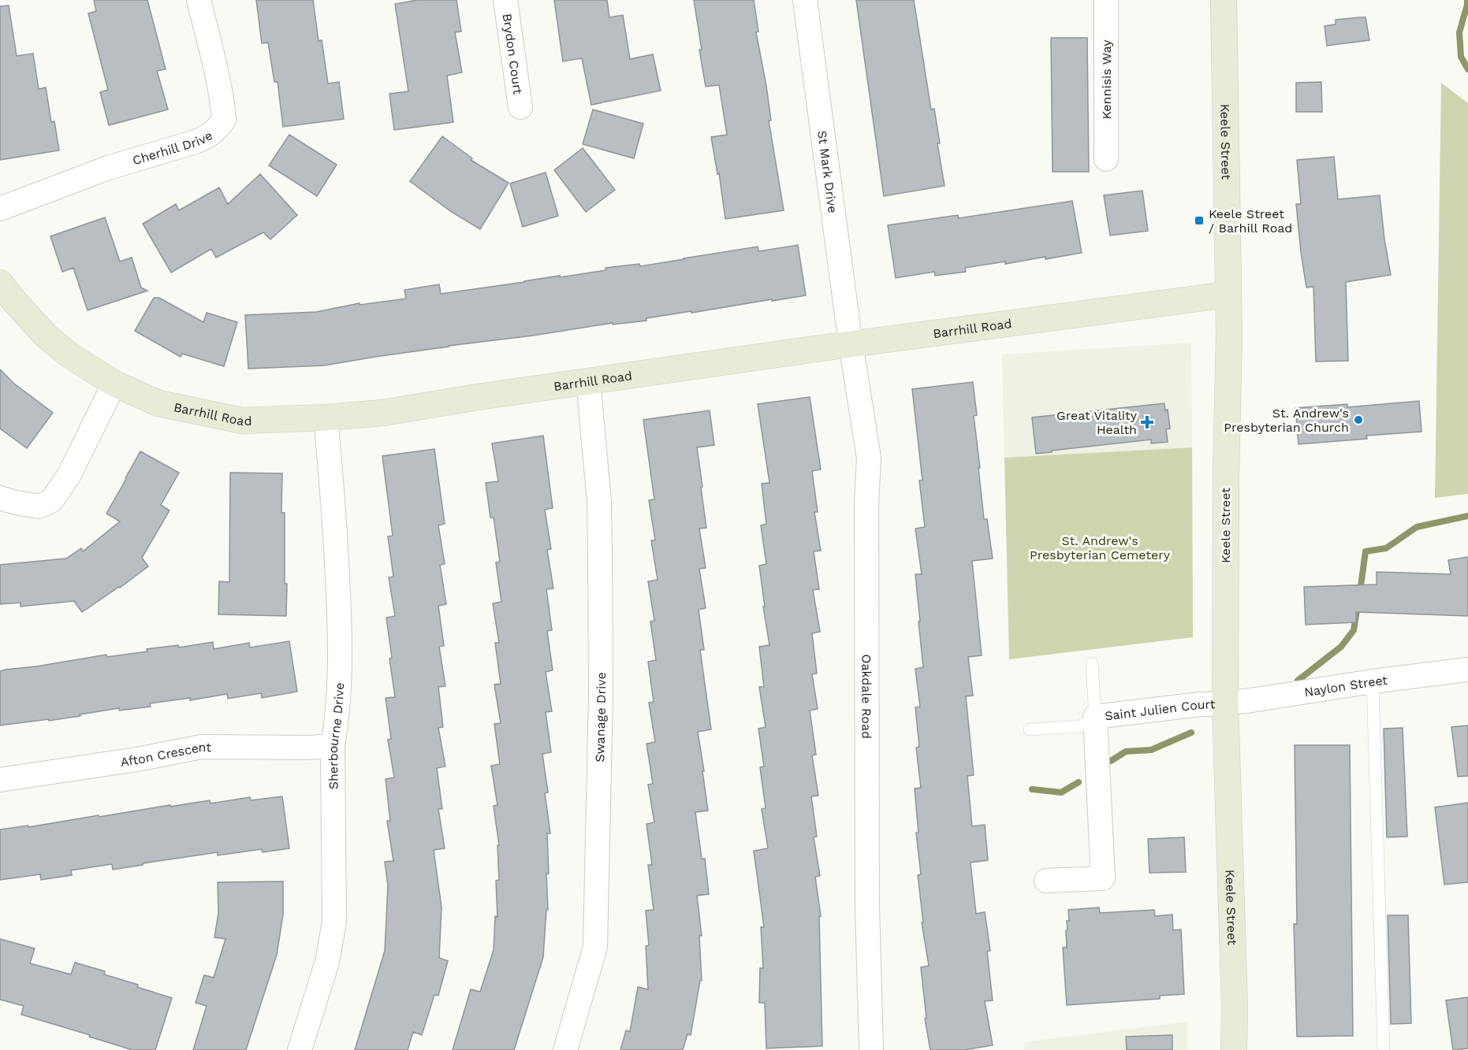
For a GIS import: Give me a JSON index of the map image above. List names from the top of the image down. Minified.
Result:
{"streets":{"street":["Brydon Court","Kennisis Way","Keele Street","Cherhill Drive","St Mark Drive","Barrhill Road","Naylon Street","Oakdale Road","Saint Julien Court","Swanage Drive","Sherbourne Drive","Afton Crescent"]},"crossings":[["Keele Street","Barrhill Road"],["Keele Street","Naylon Street"],["Keele Street","Saint Julien Court"],["St Mark Drive","Barrhill Road"],["St Mark Drive","Oakdale Road"],["Barrhill Road","Oakdale Road"],["Barrhill Road","Swanage Drive"],["Barrhill Road","Sherbourne Drive"],["Naylon Street","Saint Julien Court"],["Sherbourne Drive","Afton Crescent"]],"parks":["St. Andrew's Presbyterian Cemetery"],"places":{"transit":["Keele Street / Barhill Road"],"other":["St. Andrew's Presbyterian Church"],"health":["Great Vitality Health"]}}
